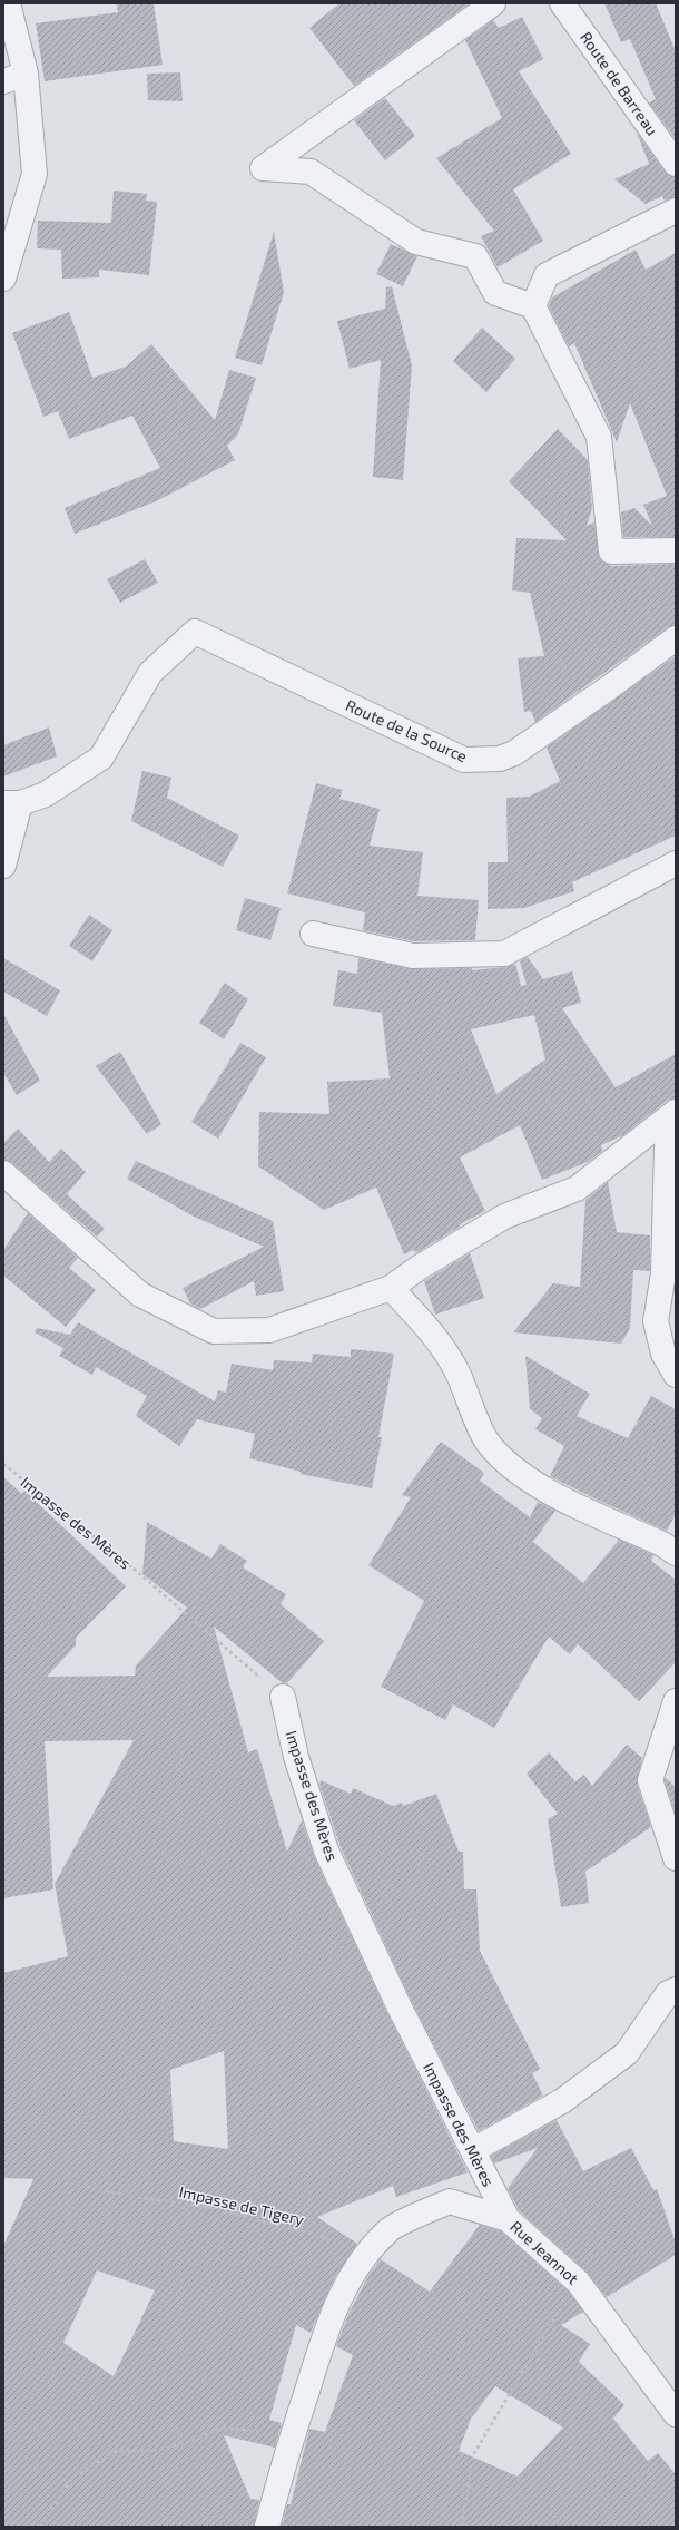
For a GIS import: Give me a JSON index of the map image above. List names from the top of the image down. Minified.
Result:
{"streets":{"street":["Route de Barreau","Route de la Source","Impasse des Mères","Rue Jeannot"],"path":["Impasse de Tigery"]},"crossings":[["Impasse des Mères","Rue Jeannot"],["Impasse de Tigery","Rue Jeannot"]]}
